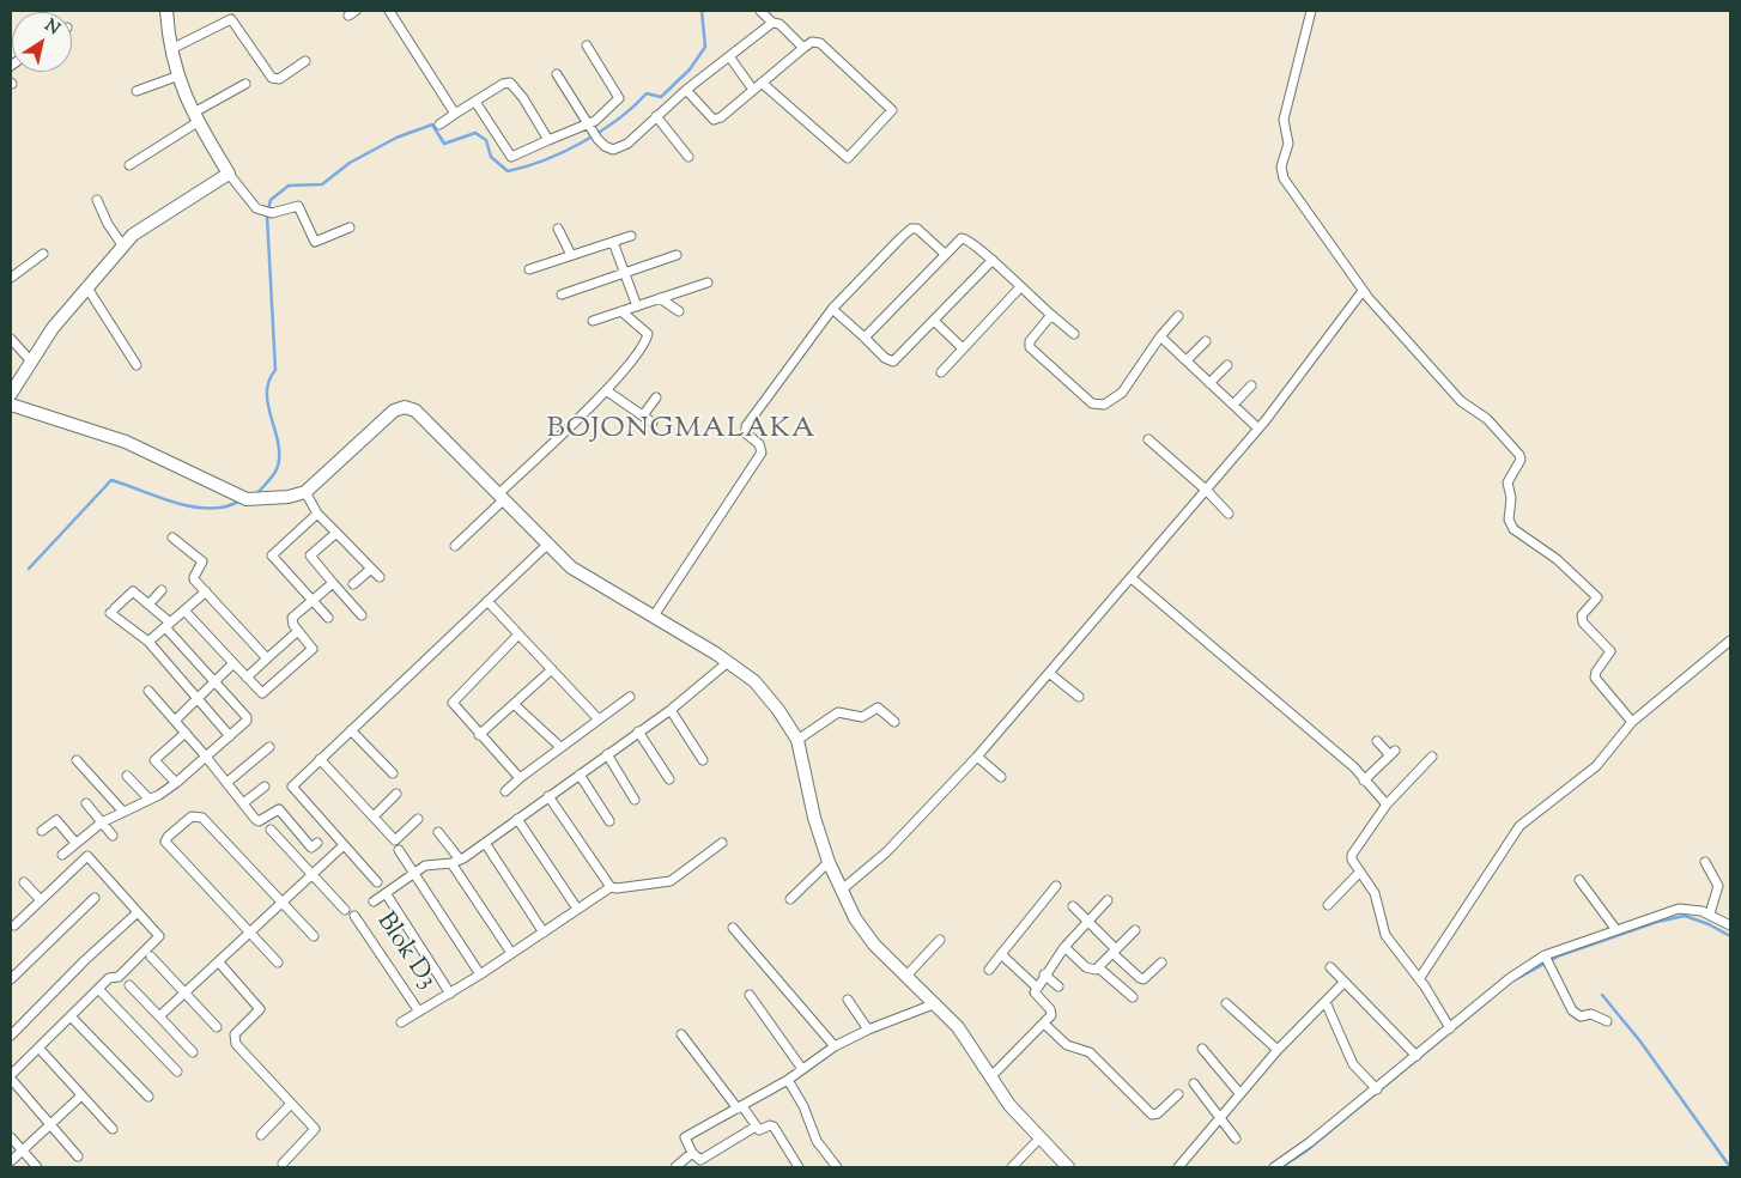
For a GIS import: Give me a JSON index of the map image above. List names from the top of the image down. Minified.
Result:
{"streets":{"street":["Blok D3"]},"districts":["BOJONGMALAKA"],"north":"top right"}
